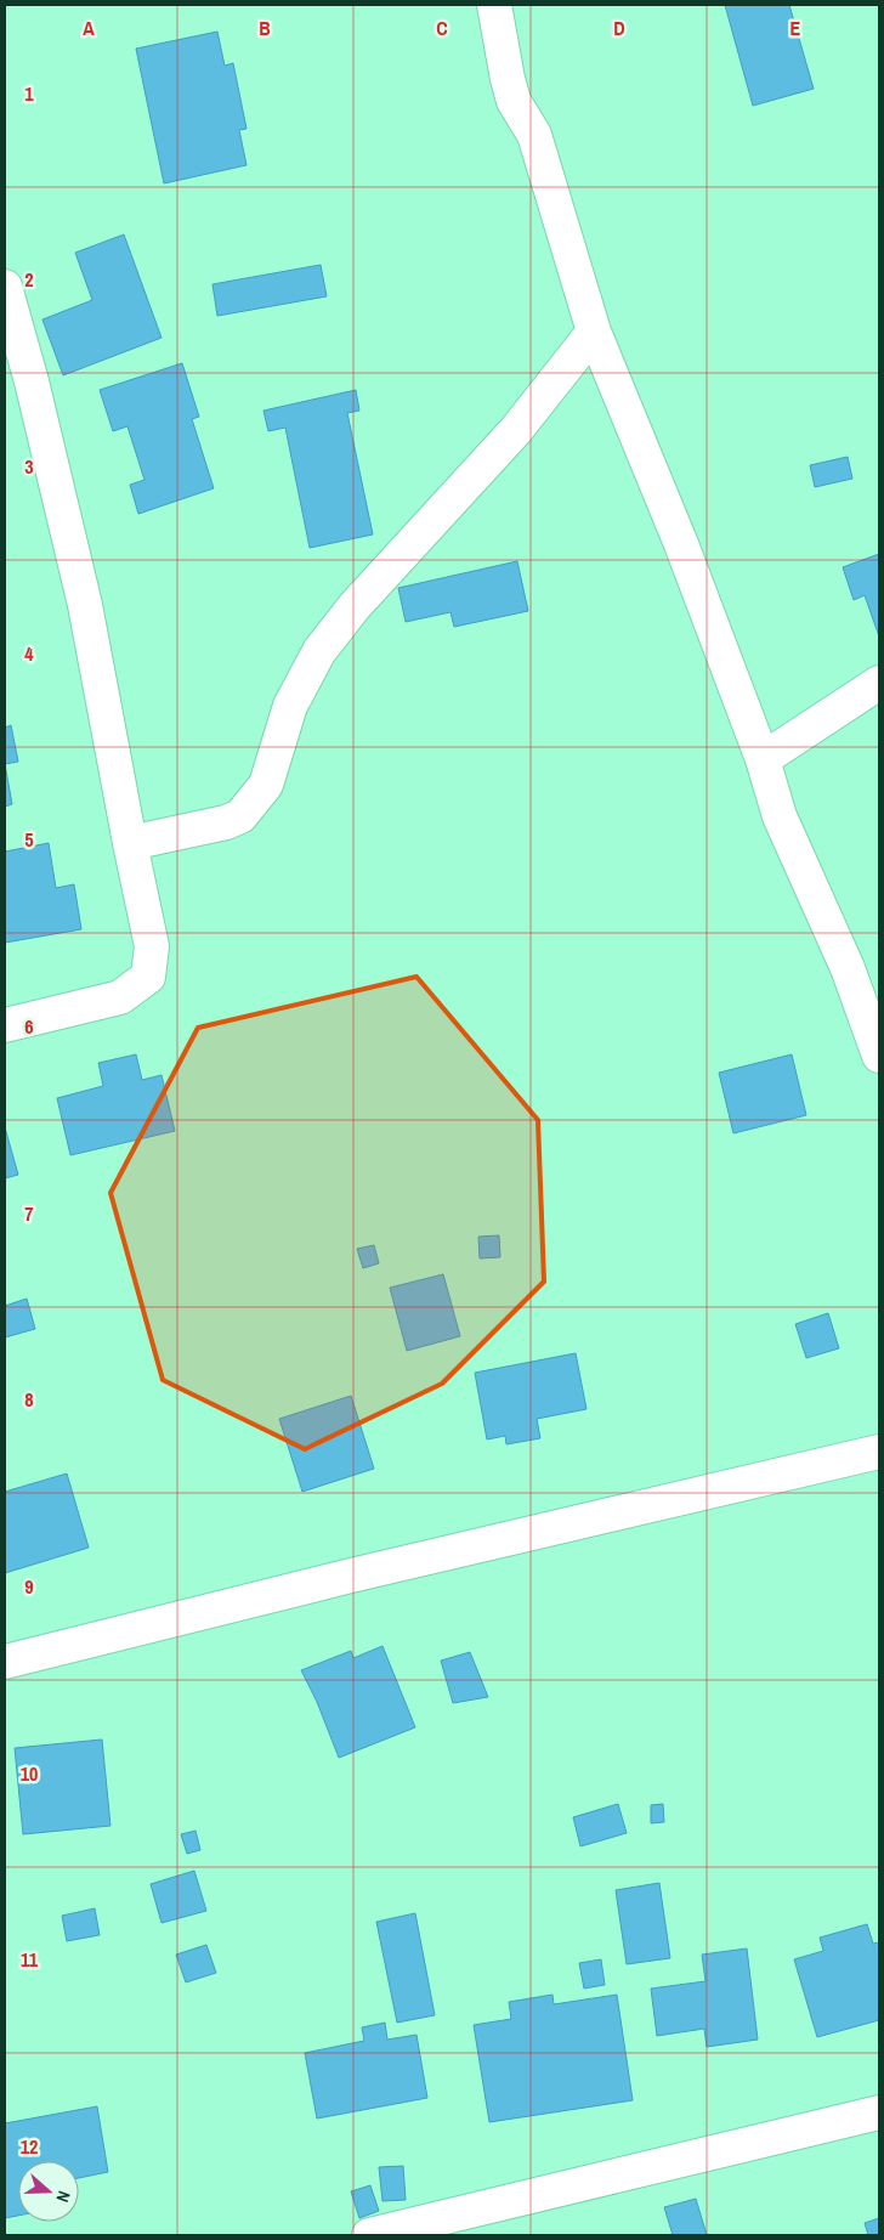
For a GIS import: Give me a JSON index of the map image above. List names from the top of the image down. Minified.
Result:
{"north":"right","grid":{"columns":["A","B","C","D","E"],"rows":["1","2","3","4","5","6","7","8","9","10","11","12"]}}
